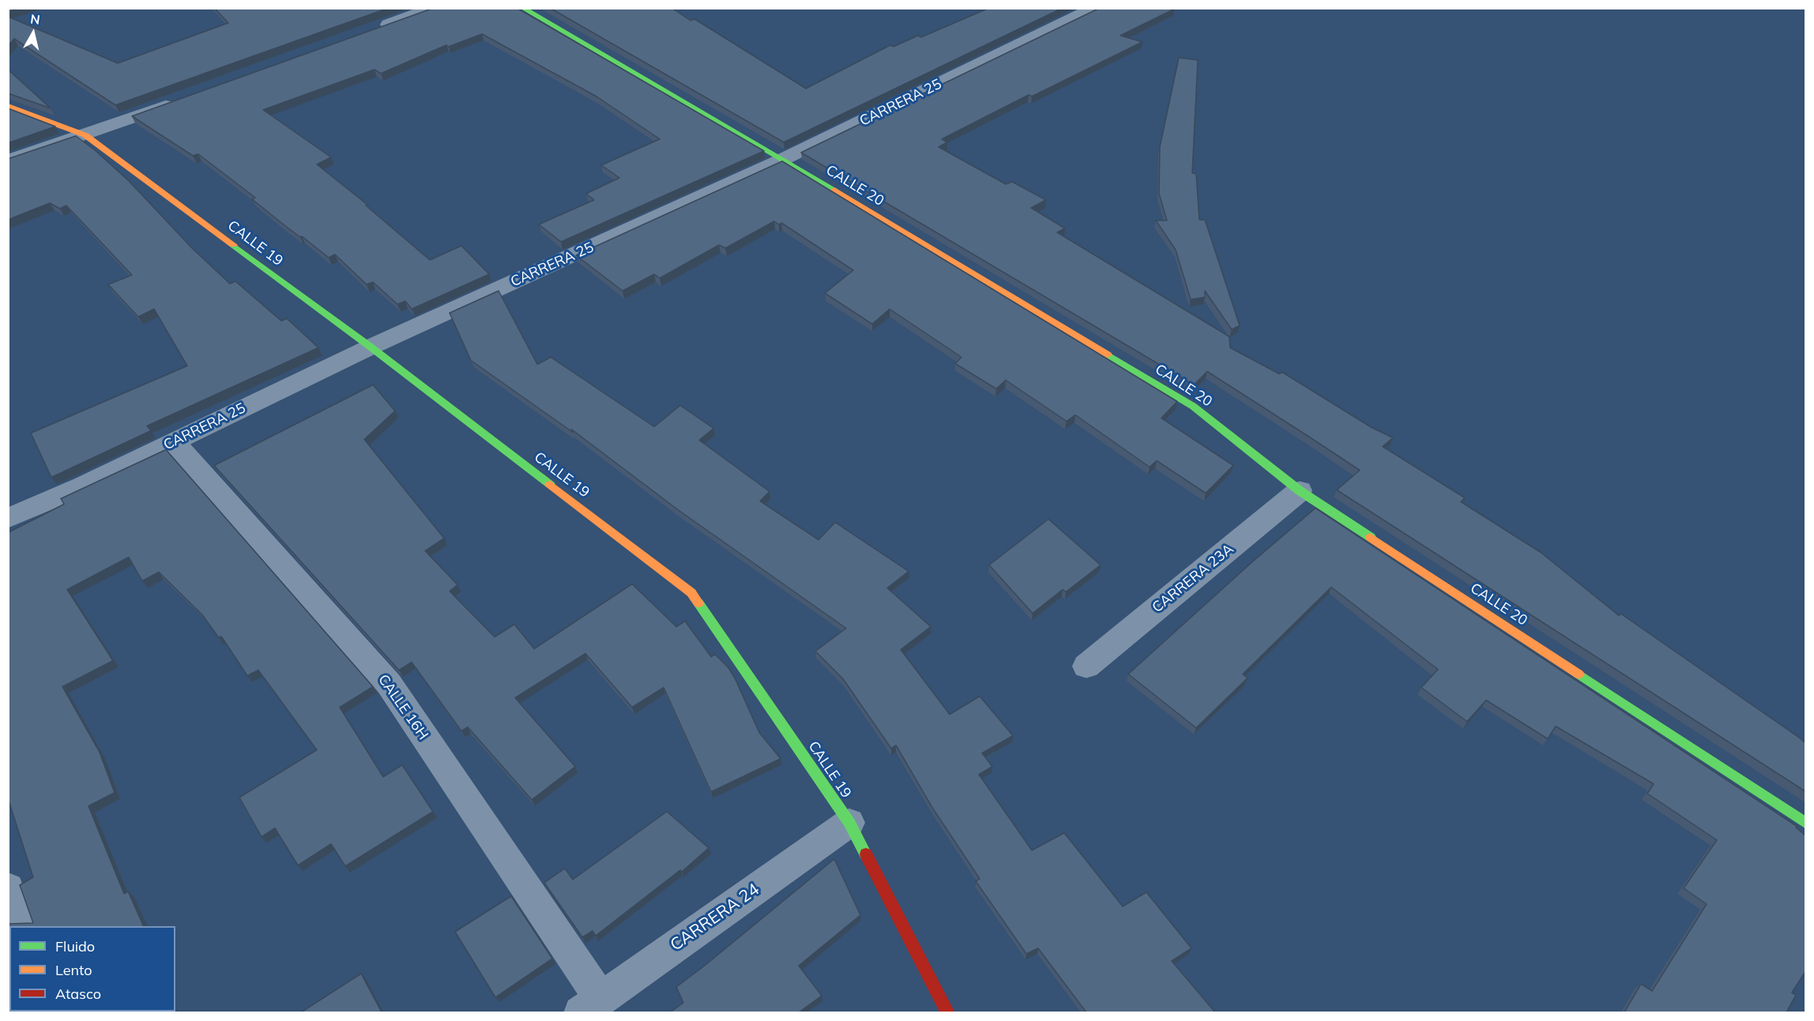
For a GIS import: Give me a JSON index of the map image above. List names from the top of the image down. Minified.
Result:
{"streets":{"street":["CARRERA 25","CALLE 20","CALLE 19","CARRERA 23A","CALLE 16H","CARRERA 24"]},"crossings":[["CARRERA 25","CALLE 20"],["CARRERA 25","CALLE 19"],["CARRERA 25","CALLE 16H"],["CALLE 20","CARRERA 23A"],["CALLE 19","CARRERA 24"],["CALLE 16H","CARRERA 24"]],"legend":["Fluido","Lento","Atasco"],"north":"top"}
